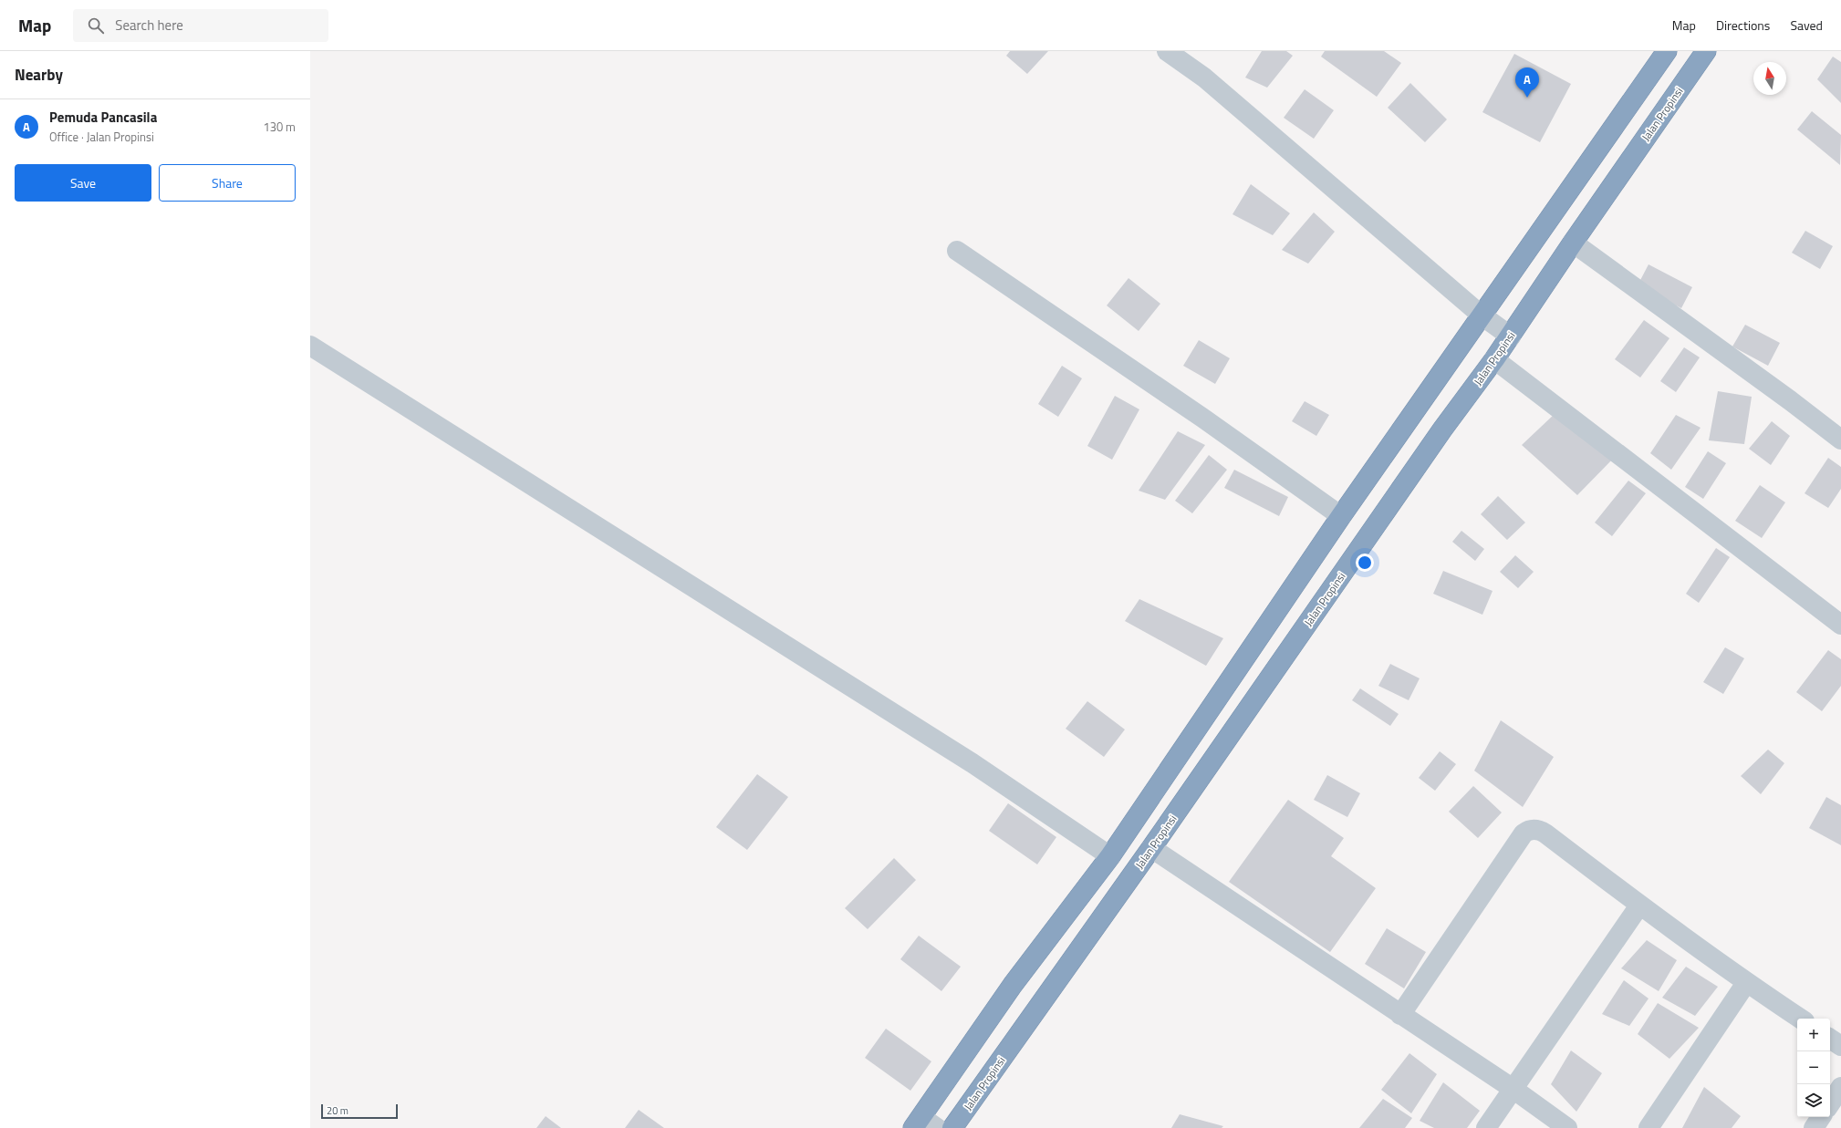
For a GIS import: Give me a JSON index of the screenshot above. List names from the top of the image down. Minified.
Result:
{"streets":{"highway":["Jalan Propinsi"]},"scale_bar":"20 m","north":"top","page":{"header":"Map","search":"Search here","nav":["Map","Directions","Saved"],"heading":"Nearby","pins":"A","list":[{"mark":"A","name":"Pemuda Pancasila","note":"Office · Jalan Propinsi","value":"130 m"}],"buttons":["Save","Share"],"map_buttons":["+","−"],"scale":"20 m"}}
